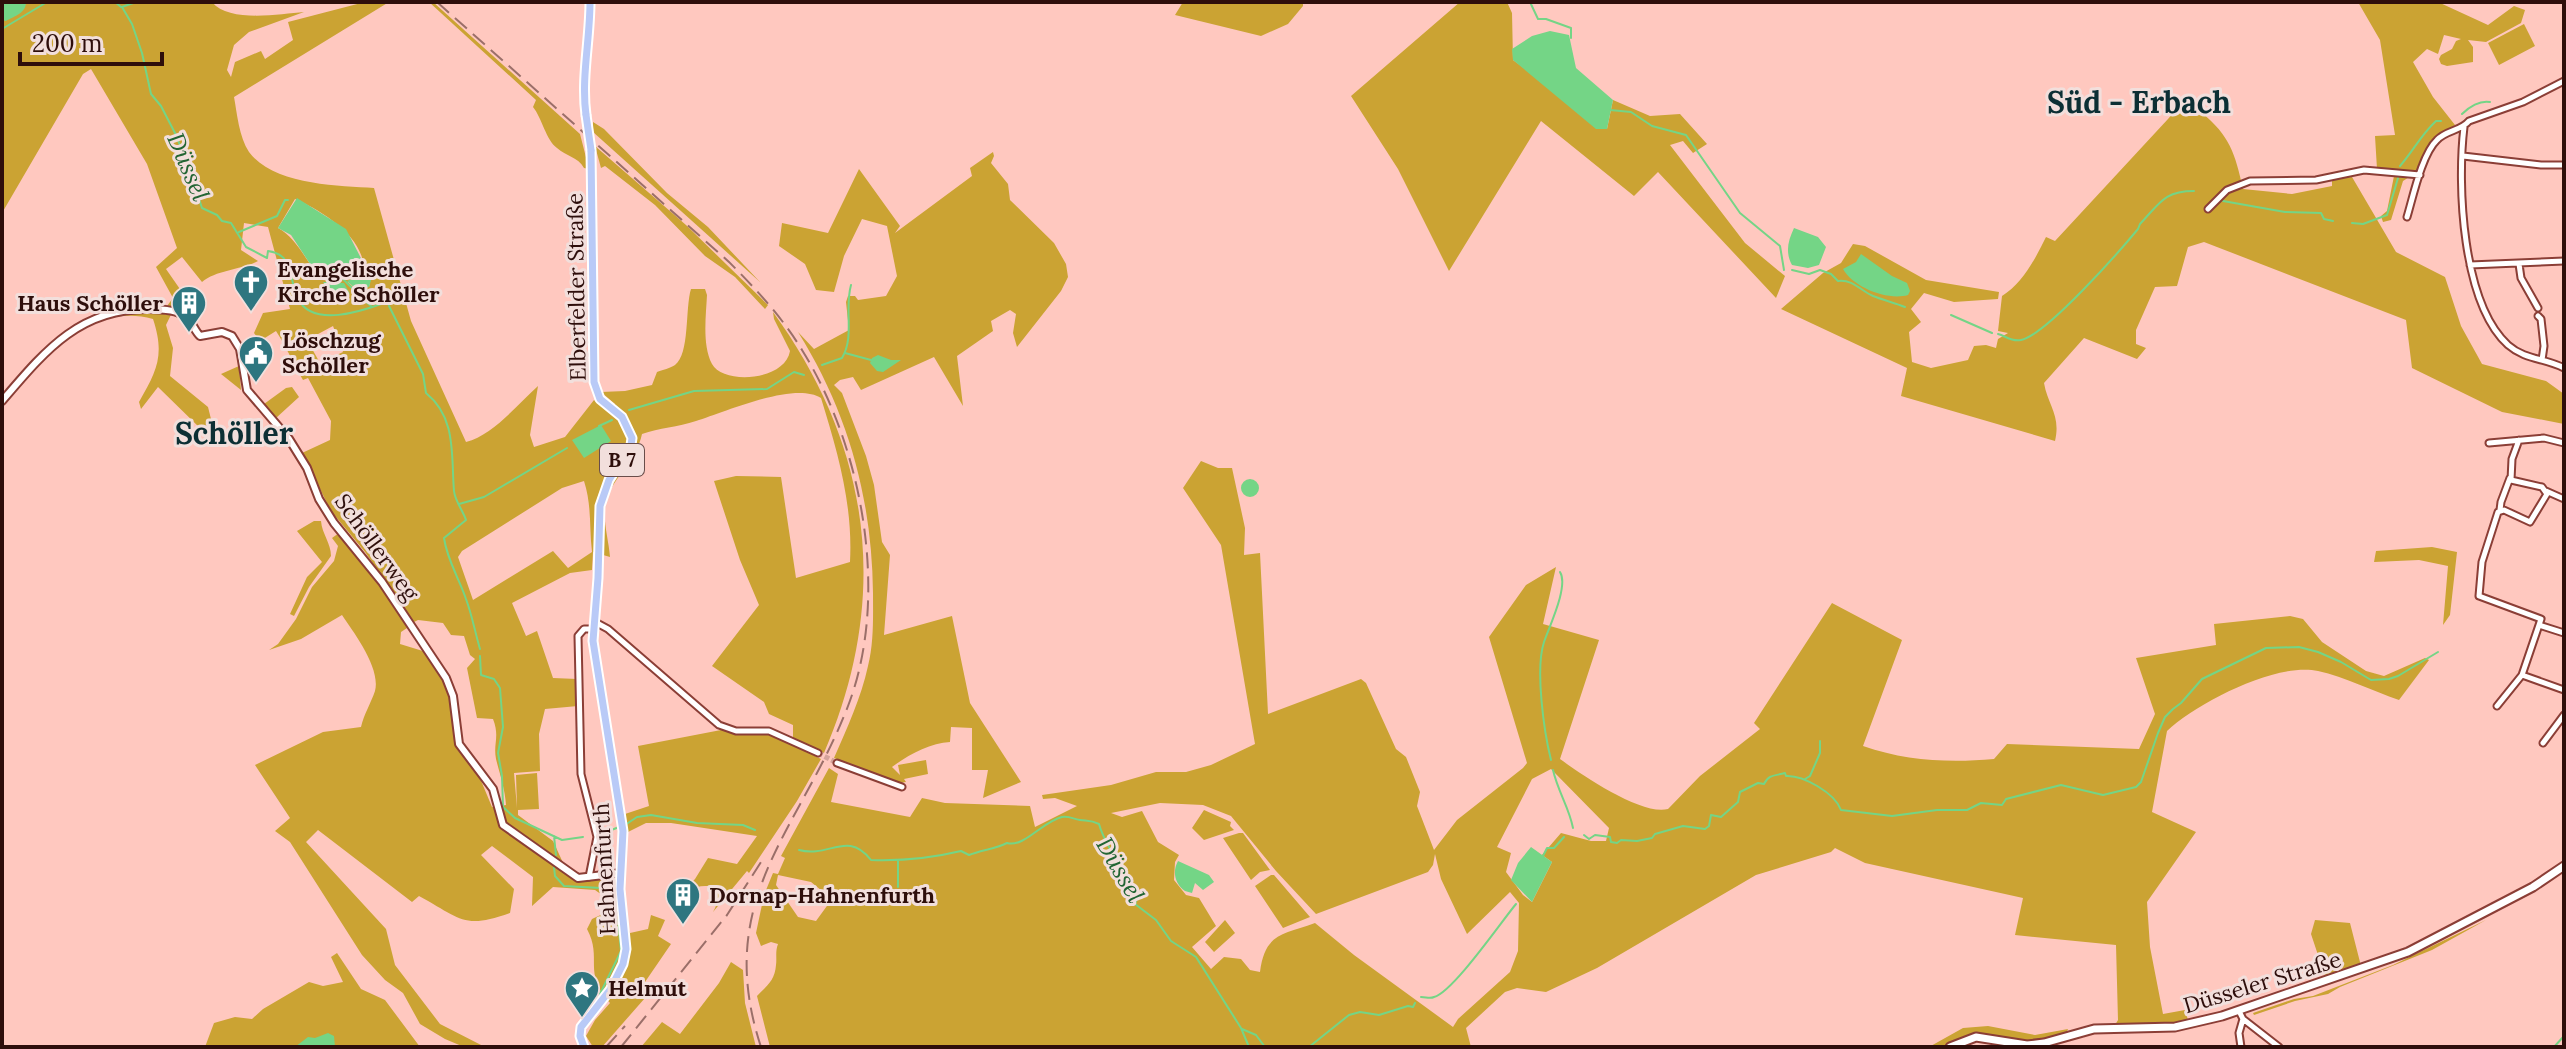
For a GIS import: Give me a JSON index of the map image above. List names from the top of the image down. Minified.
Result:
{"streets":{"main road":["Elberfelder Straße","B 7","Hahnenfurth","Düsseler Straße"],"street":["Schöllerweg"]},"crossings":[["Elberfelder Straße","Hahnenfurth"]],"districts":["Süd - Erbach","Schöller"],"water":["Düssel"],"places":{"church":["Evangelische Kirche Schöller"],"building":["Haus Schöller","Dornap-Hahnenfurth"],"public building":["Löschzug Schöller"],"place":["Helmut"]},"scale_bar":"200 m"}
